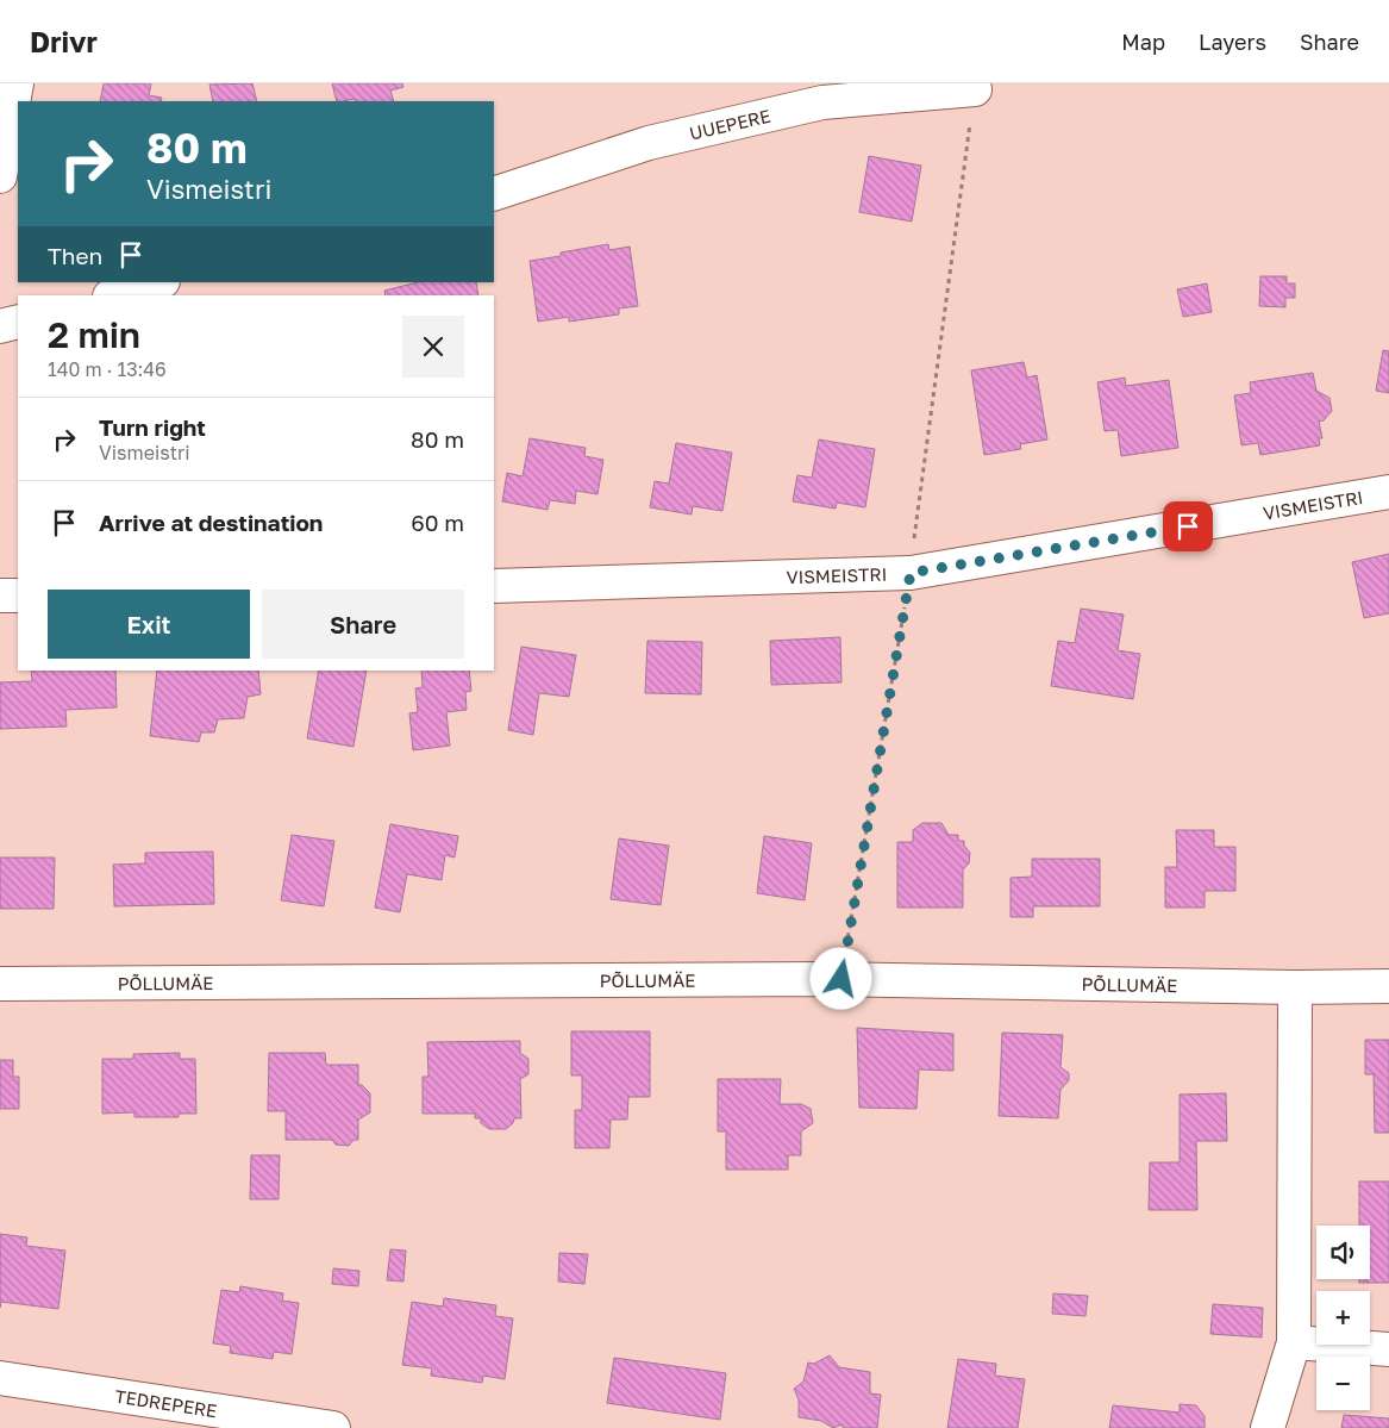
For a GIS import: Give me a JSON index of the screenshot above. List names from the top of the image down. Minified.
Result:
{"streets":{"street":["UUEPERE","VISMEISTRI","PÕLLUMÄE","TEDREPERE"]},"page":{"header":"Drivr","nav":["Map","Layers","Share"],"turn":["80 m","Vismeistri"],"then":"Then","heading":["2 min","140 m · 13:46"],"list":[{"name":"Turn right","note":"Vismeistri","value":"80 m"},{"name":"Arrive at destination","value":"60 m"}],"buttons":["Exit","Share"],"map_buttons":["+","−"]}}
